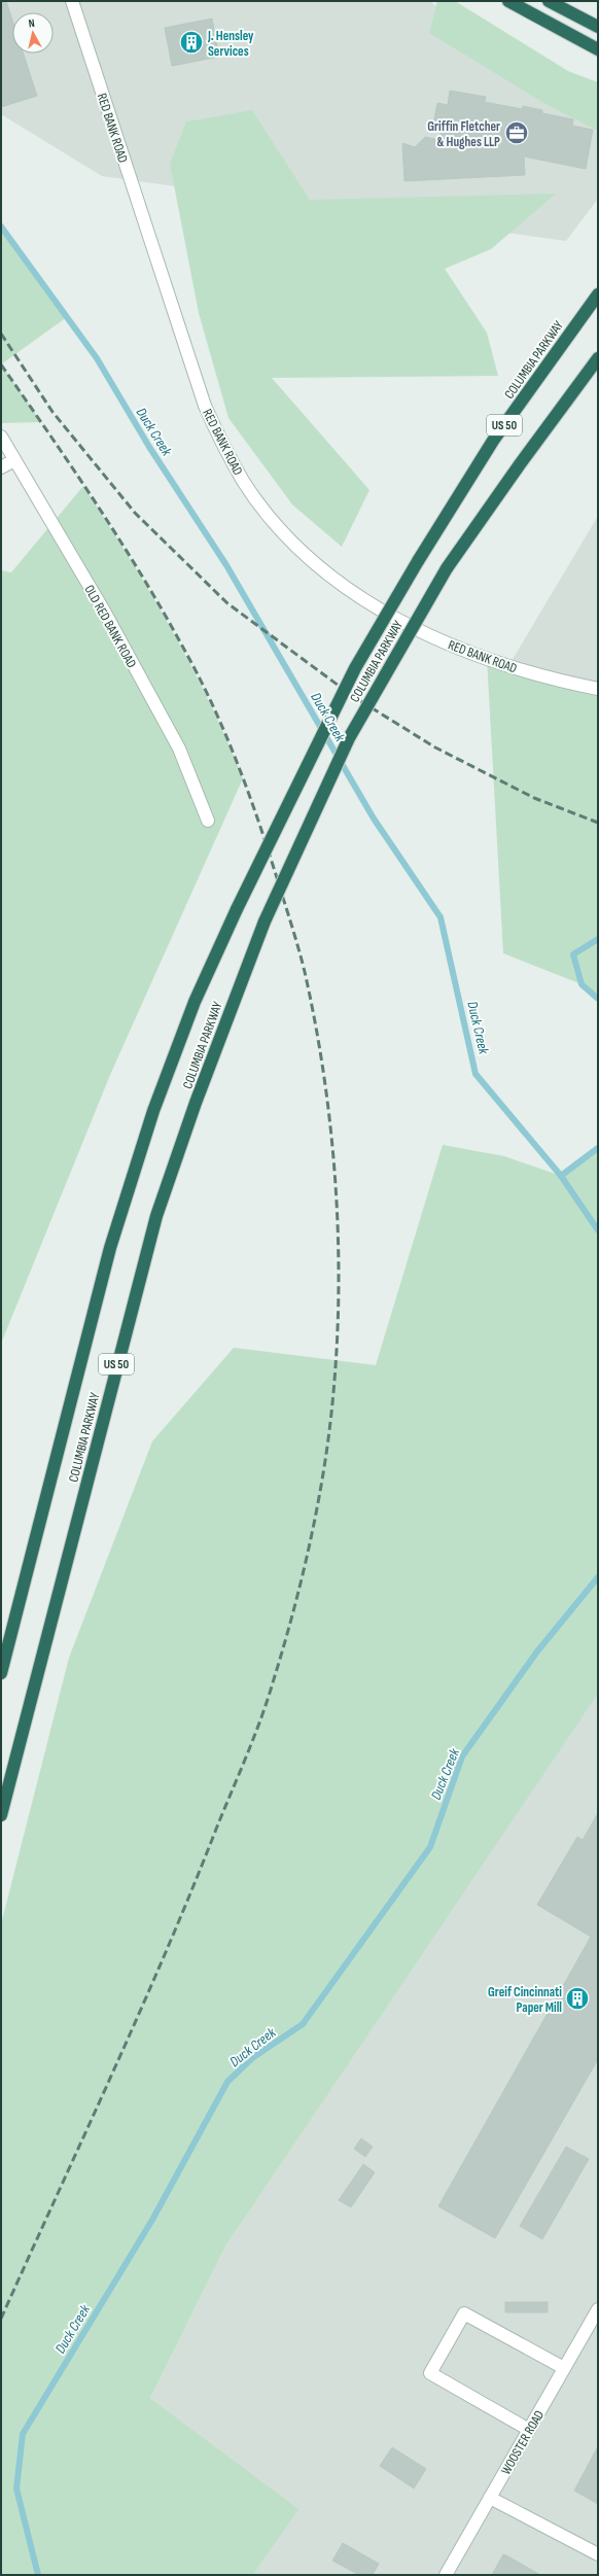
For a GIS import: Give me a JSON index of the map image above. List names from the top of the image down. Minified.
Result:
{"streets":{"highway":["COLUMBIA PARKWAY","US 50"],"street":["RED BANK ROAD","OLD RED BANK ROAD","WOOSTER ROAD"]},"water":["Duck Creek"],"places":{"building":["J. Hensley Services","Greif Cincinnati Paper Mill"],"office":["Griffin Fletcher & Hughes LLP"]},"north":"top"}
